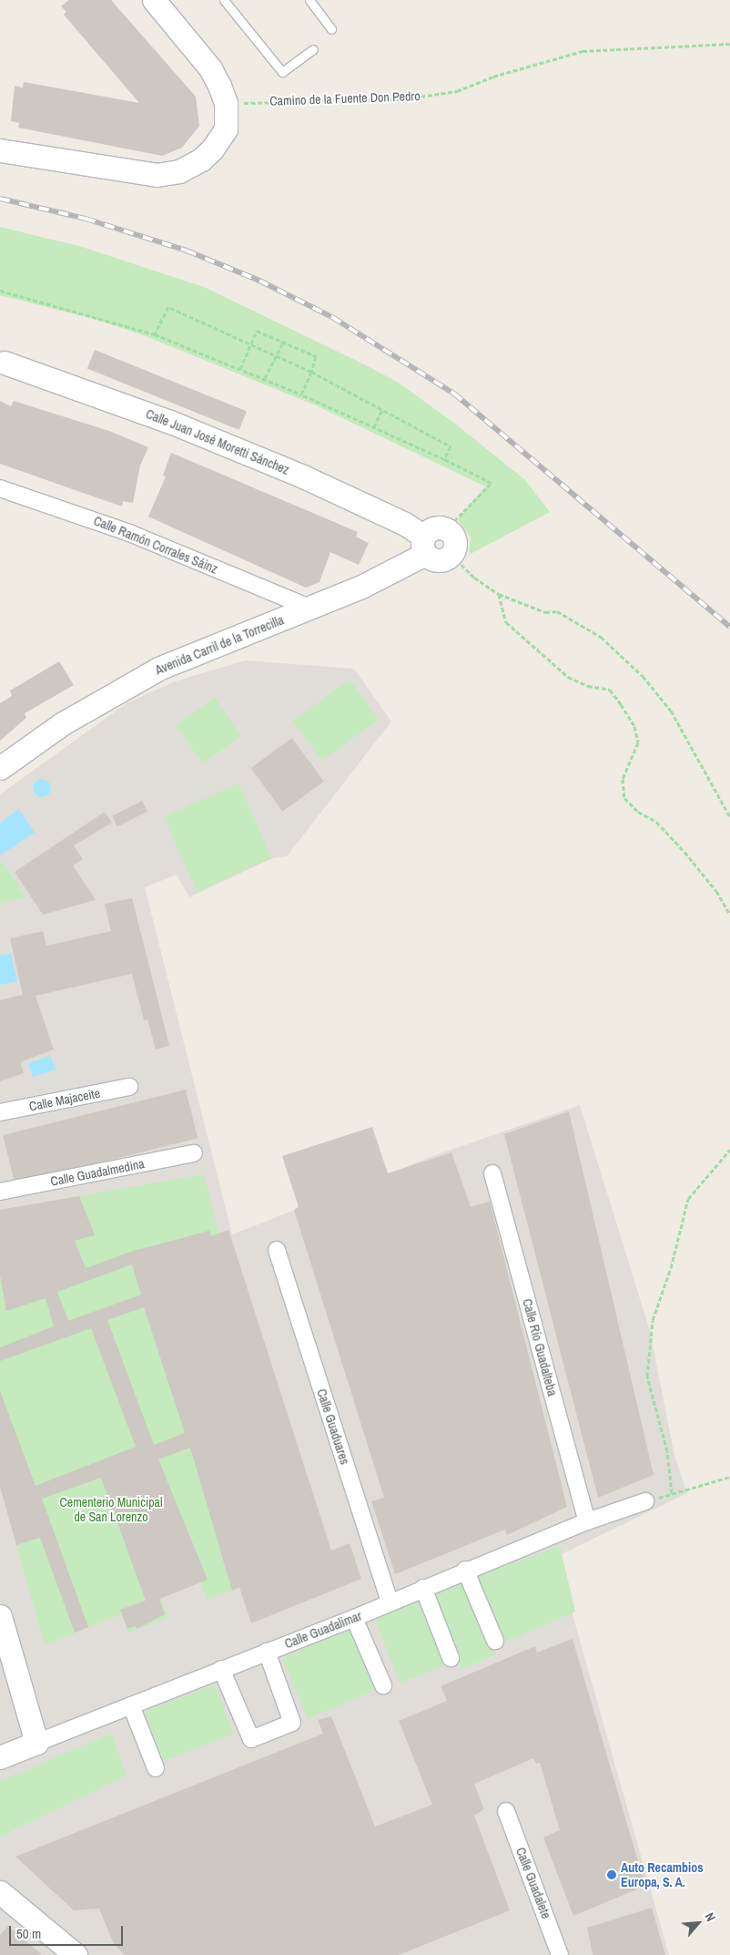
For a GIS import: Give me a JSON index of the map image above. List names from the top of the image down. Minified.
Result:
{"streets":{"main road":["Calle Juan José Moretti Sánchez","Avenida Carril de la Torrecilla","Calle Guadalimar"],"street":["Calle Ramón Corrales Sáinz","Calle Majaceite","Calle Guadalmedina","Calle Río Guadalteba","Calle Guaduares","Calle Guadalete"],"path":["Camino de la Fuente Don Pedro"]},"crossings":[["Calle Juan José Moretti Sánchez","Avenida Carril de la Torrecilla"],["Calle Ramón Corrales Sáinz","Avenida Carril de la Torrecilla"],["Calle Río Guadalteba","Calle Guadalimar"],["Calle Guaduares","Calle Guadalimar"]],"parks":["Cementerio Municipal de San Lorenzo"],"places":["Auto Recambios Europa, S. A."],"scale_bar":"50 m","north":"top right"}
